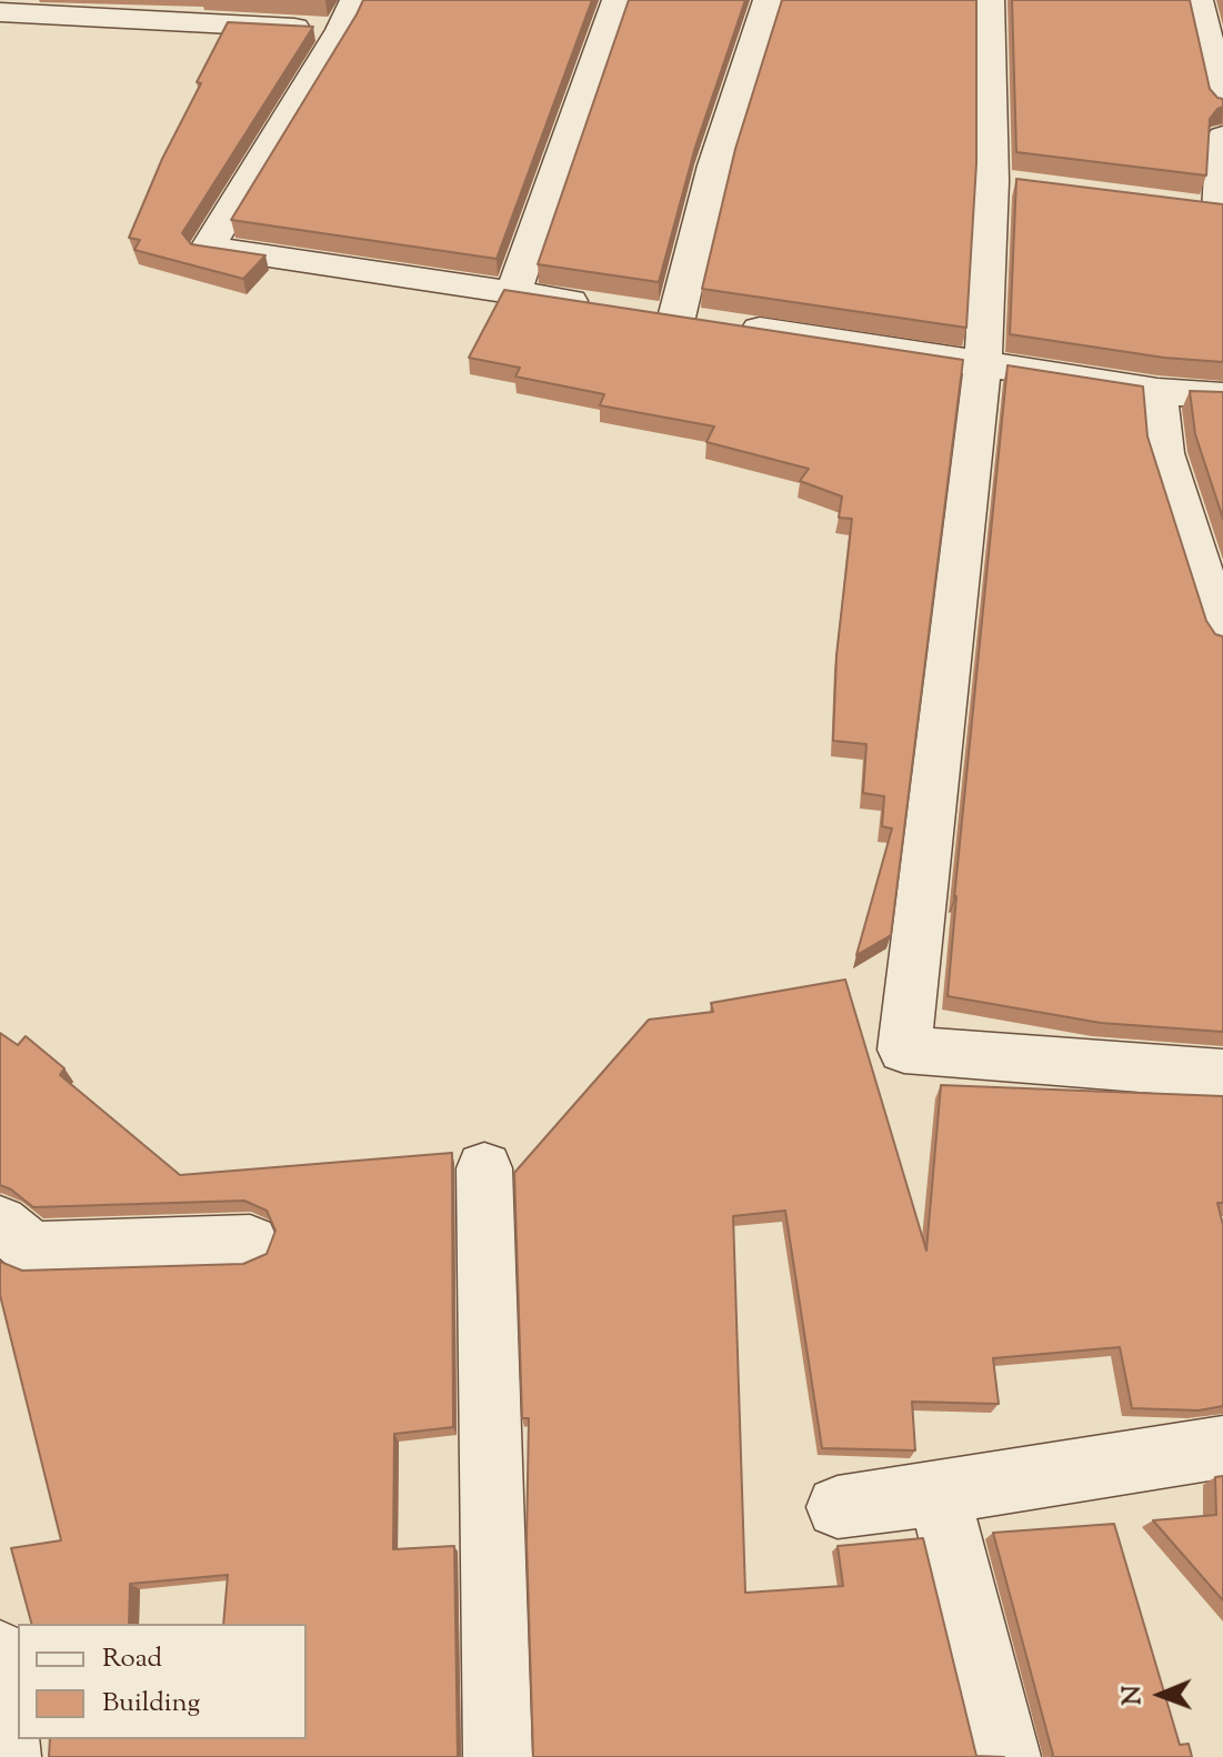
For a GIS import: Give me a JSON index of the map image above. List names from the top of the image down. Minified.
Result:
{"legend":["Road","Building"],"north":"left"}
